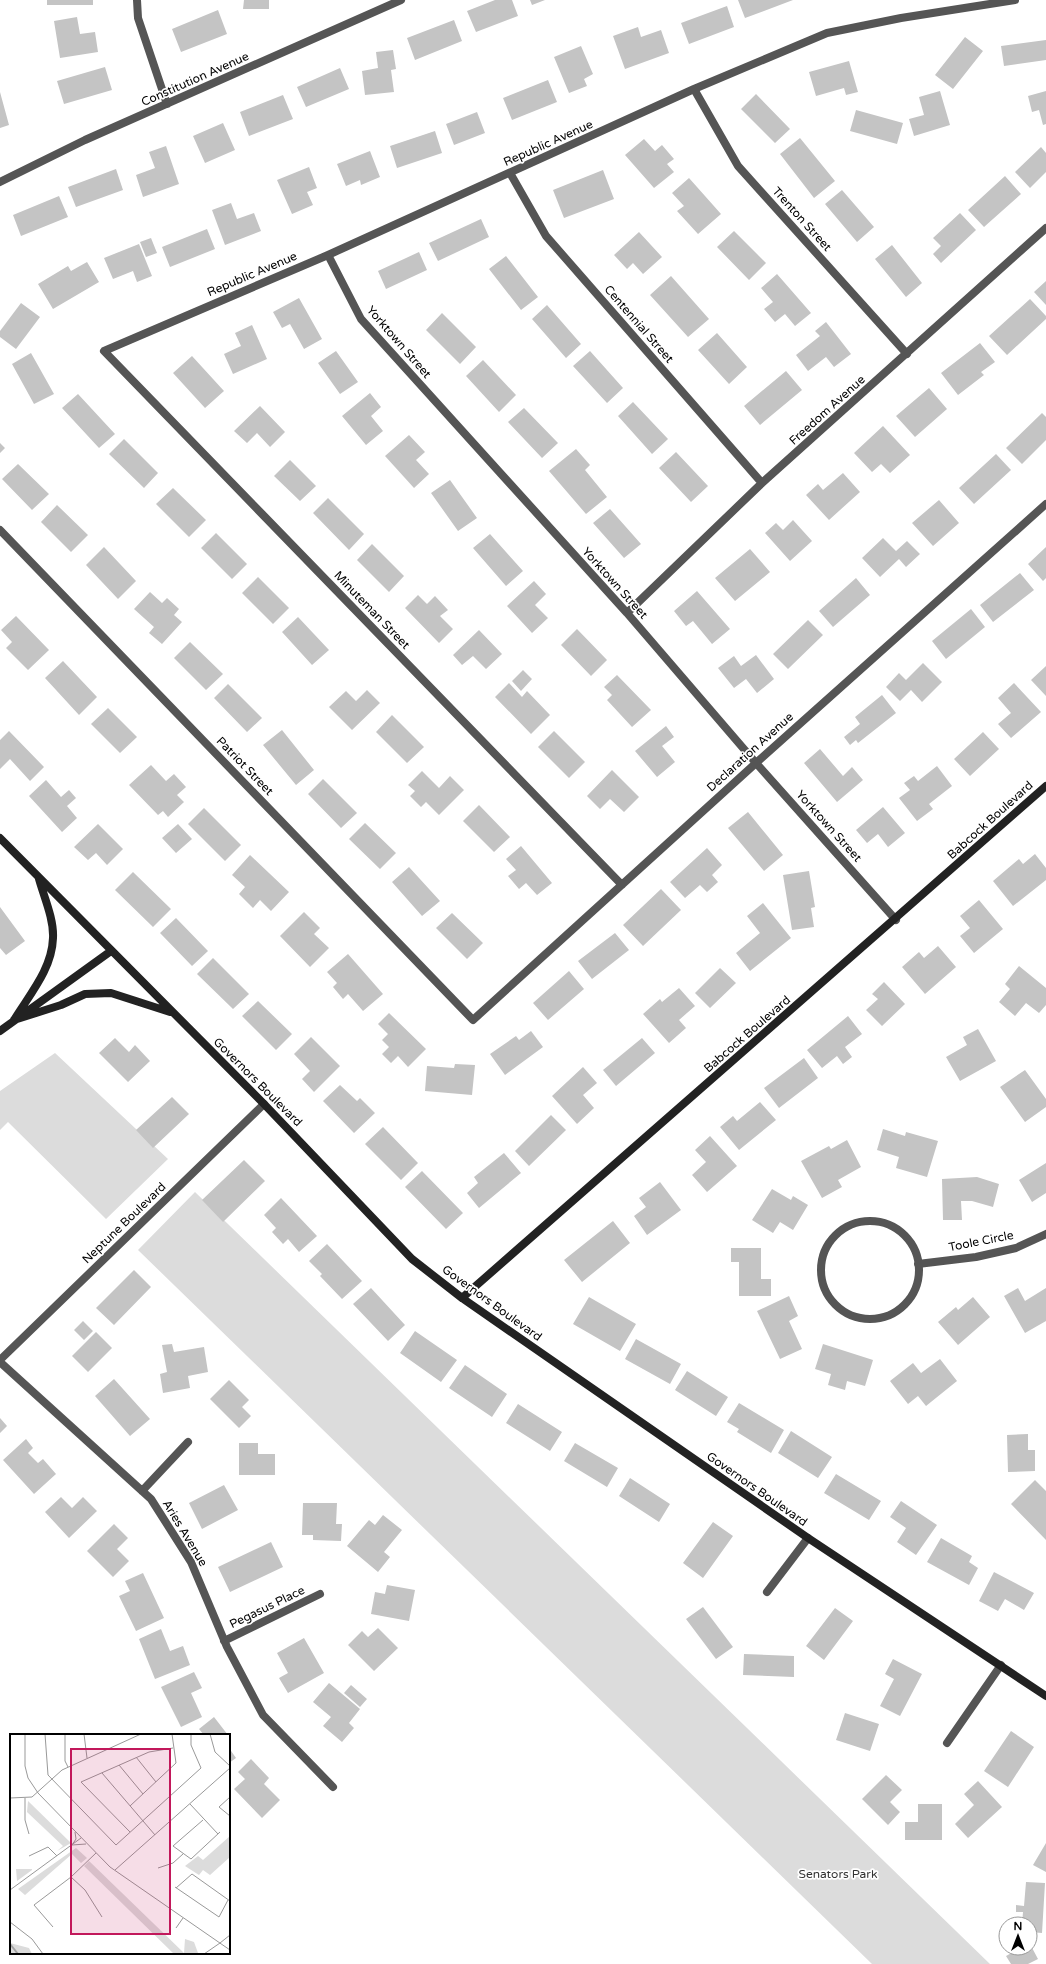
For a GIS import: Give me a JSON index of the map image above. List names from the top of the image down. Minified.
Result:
{"streets":{"main road":["Babcock Boulevard","Governors Boulevard"],"street":["Constitution Avenue","Republic Avenue","Trenton Street","Centennial Street","Yorktown Street","Freedom Avenue","Minuteman Street","Declaration Avenue","Patriot Street","Neptune Boulevard","Toole Circle","Aries Avenue","Pegasus Place"]},"crossings":[["Republic Avenue","Trenton Street"],["Republic Avenue","Centennial Street"],["Republic Avenue","Yorktown Street"],["Republic Avenue","Minuteman Street"],["Trenton Street","Freedom Avenue"],["Centennial Street","Freedom Avenue"],["Yorktown Street","Freedom Avenue"],["Yorktown Street","Declaration Avenue"],["Yorktown Street","Babcock Boulevard"],["Minuteman Street","Declaration Avenue"],["Declaration Avenue","Patriot Street"],["Babcock Boulevard","Governors Boulevard"],["Governors Boulevard","Neptune Boulevard"],["Neptune Boulevard","Aries Avenue"],["Aries Avenue","Pegasus Place"]],"parks":["Senators Park"],"north":"top"}
